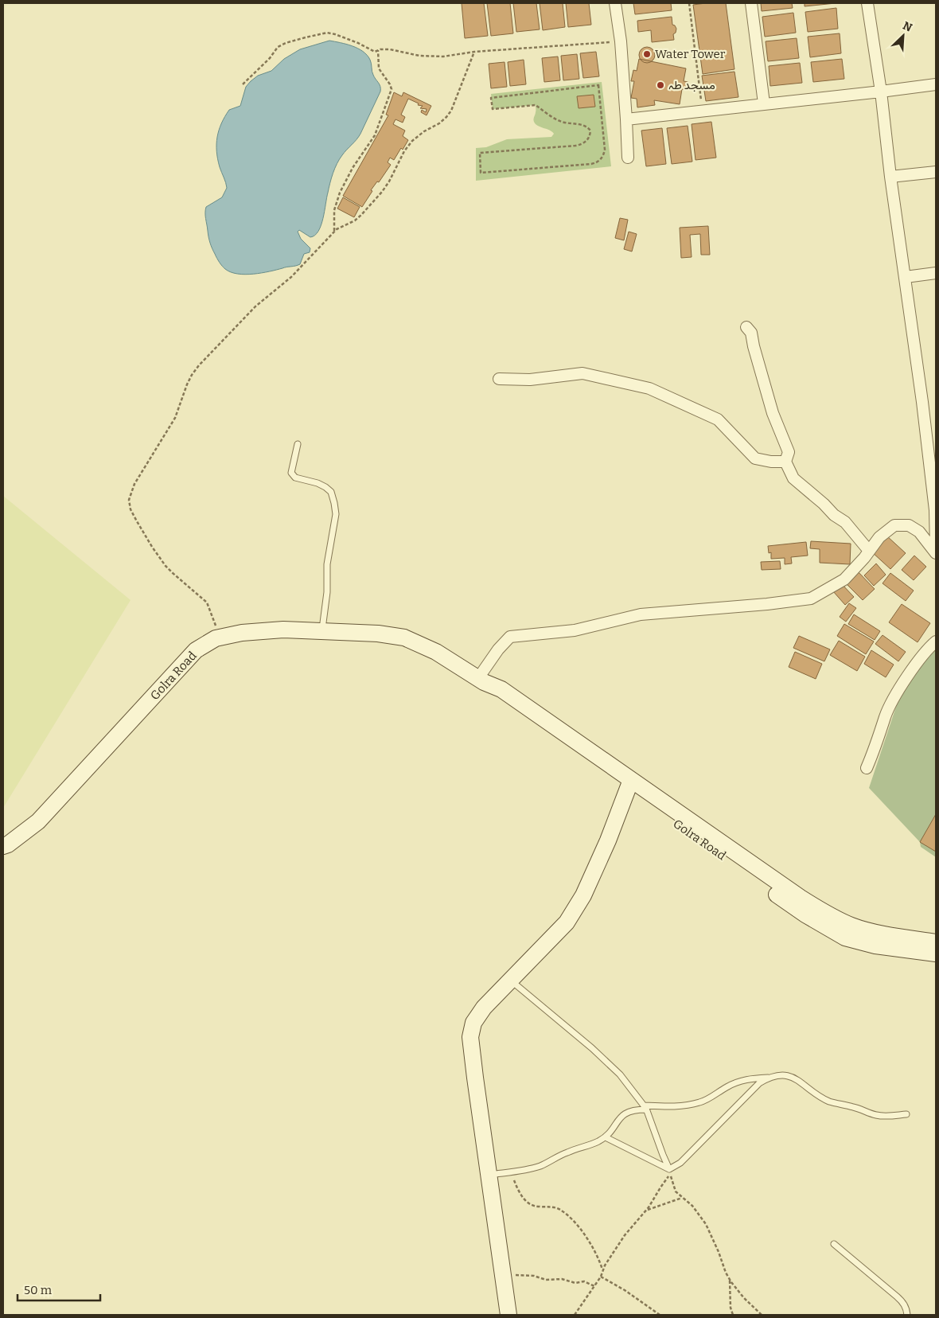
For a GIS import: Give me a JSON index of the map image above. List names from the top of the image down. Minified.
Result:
{"streets":{"street":["Golra Road"]},"places":["Water Tower","مسجد طہ"],"scale_bar":"50 m","north":"top right"}
